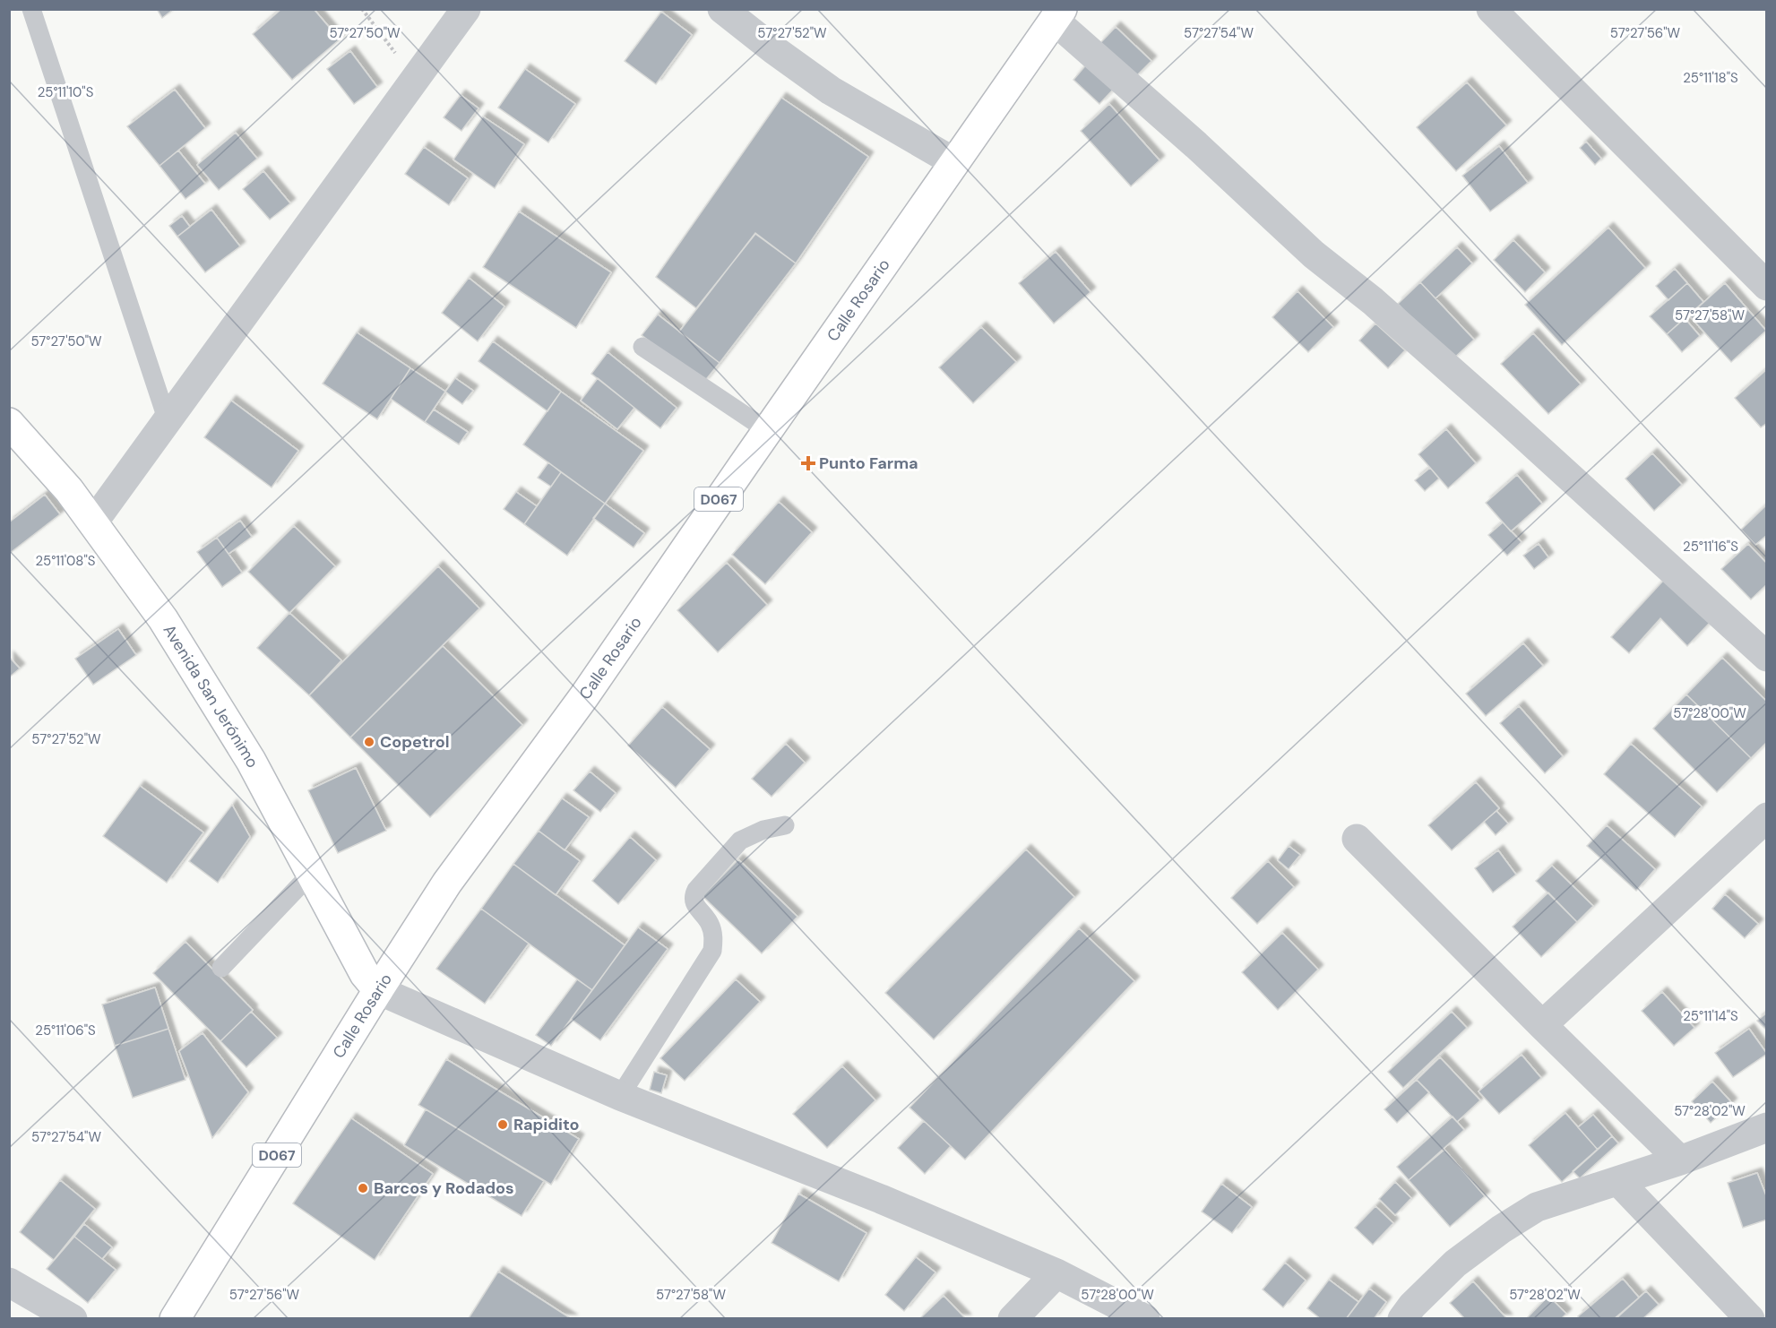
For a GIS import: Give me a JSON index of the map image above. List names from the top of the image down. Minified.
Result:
{"streets":{"main road":["Calle Rosario","D067","Avenida San Jerónimo"]},"crossings":[["Calle Rosario","Avenida San Jerónimo"]],"places":{"health":["Punto Farma"],"other":["Copetrol","Rapidito","Barcos y Rodados"]},"coordinates":["57°27'50\"W","57°27'52\"W","57°27'54\"W","57°27'56\"W","25°11'18\"S","25°11'10\"S","57°27'58\"W","25°11'16\"S","25°11'08\"S","57°28'00\"W","25°11'14\"S","25°11'06\"S","57°28'02\"W"]}
